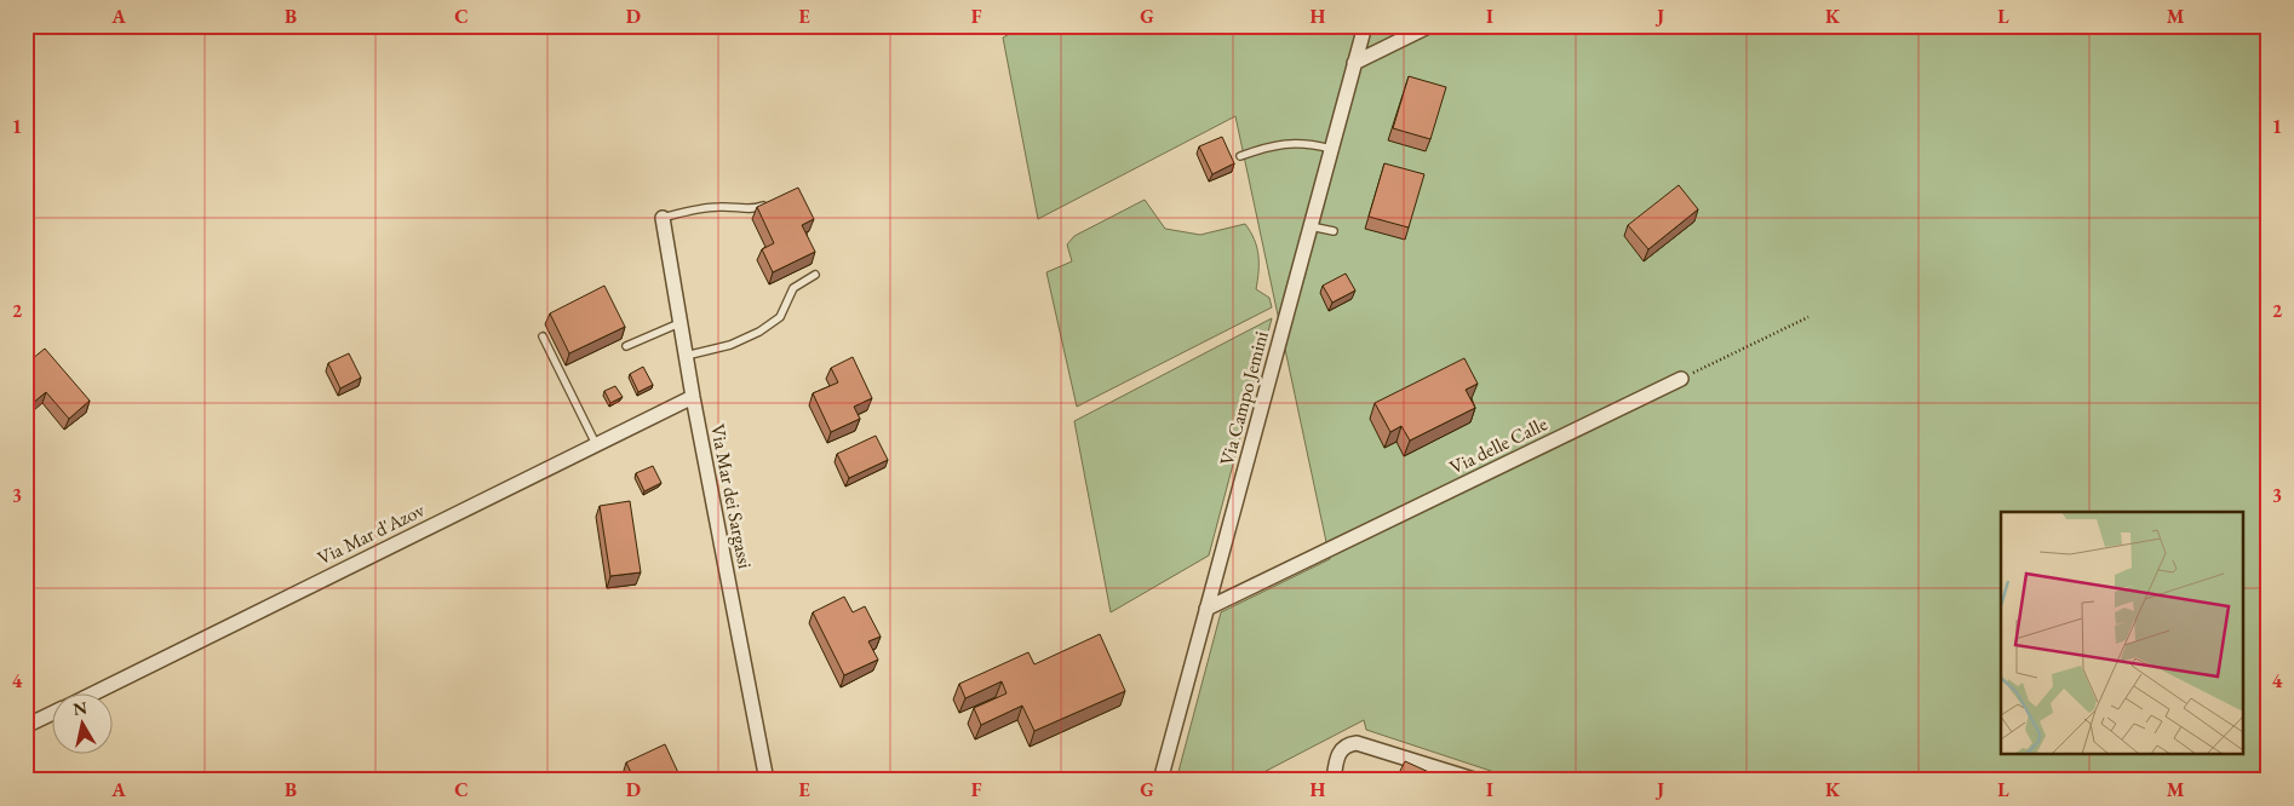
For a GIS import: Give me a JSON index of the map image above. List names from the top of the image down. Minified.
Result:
{"streets":{"street":["Via Campo Jemini","Via delle Calle","Via Mar dei Sargassi","Via Mar d'Azov"]},"crossings":[["Via Campo Jemini","Via delle Calle"],["Via Mar dei Sargassi","Via Mar d'Azov"]],"north":"top","grid":{"columns":["A","B","C","D","E","F","G","H","I","J","K","L","M"],"rows":["1","2","3","4"]}}
